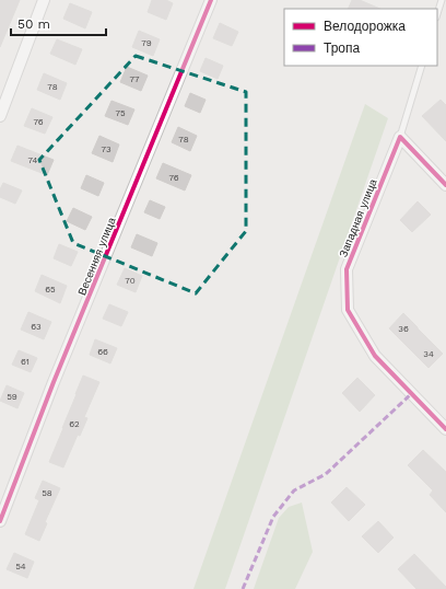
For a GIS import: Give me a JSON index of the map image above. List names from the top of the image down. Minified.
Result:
{"streets":{"street":["Западная улица","Весенняя улица"]},"house_numbers":["79","77","78","75","76","78","73","74","76","70","65","63","36","66","34","61","59","62","58","54"],"legend":["Велодорожка","Тропа"],"scale_bar":"50 m"}
